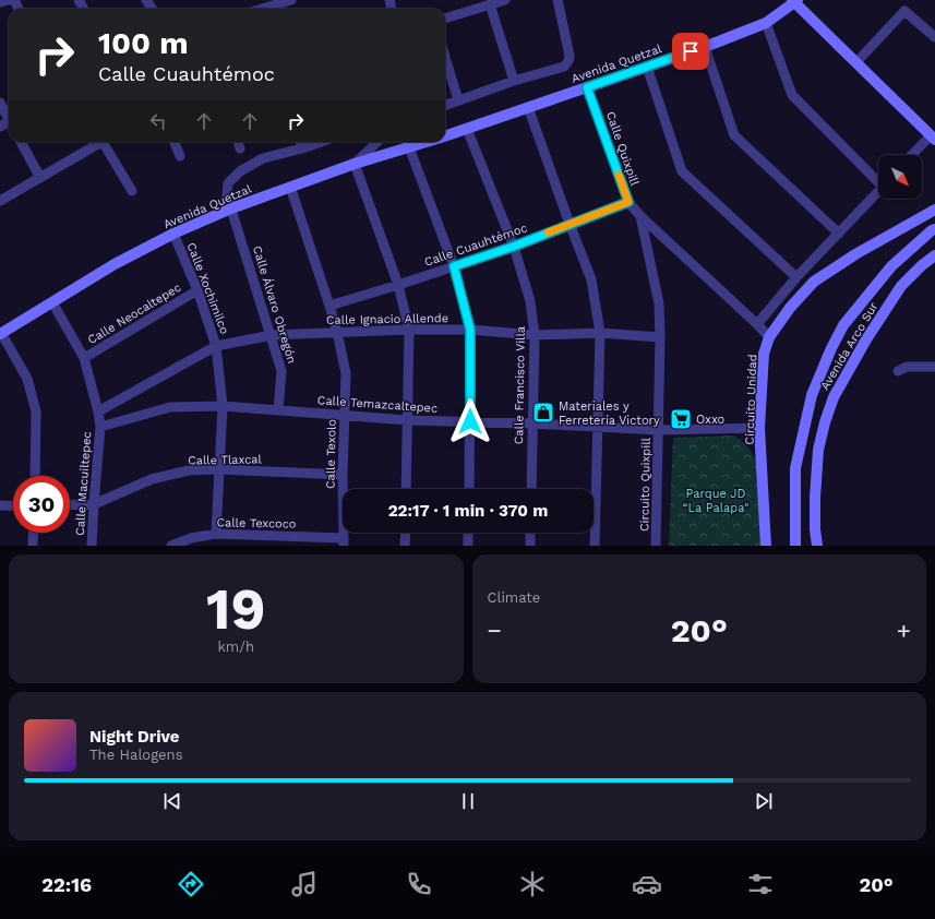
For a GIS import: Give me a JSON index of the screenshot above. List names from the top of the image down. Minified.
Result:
{"streets":{"street":["Avenida Quetzal","Calle Quixpill","Calle Cuauhtémoc","Calle Xochimilco","Calle Álvaro Obregón","Calle Neocaltepec","Calle Ignacio Allende","Avenida Arco Sur","Calle Francisco Villa","Circuito Unidad","Calle Temazcaltepec","Calle Texolo","Calle Tlaxcal","Calle Macuiltepec","Circuito Quixpill","Calle Texcoco"]},"crossings":[["Avenida Quetzal","Calle Quixpill"],["Avenida Quetzal","Calle Xochimilco"],["Avenida Quetzal","Calle Álvaro Obregón"],["Avenida Quetzal","Calle Francisco Villa"],["Avenida Quetzal","Calle Texolo"],["Avenida Quetzal","Calle Macuiltepec"],["Calle Quixpill","Calle Cuauhtémoc"],["Calle Quixpill","Circuito Unidad"],["Calle Quixpill","Circuito Quixpill"],["Calle Cuauhtémoc","Calle Francisco Villa"],["Calle Cuauhtémoc","Calle Texolo"],["Calle Xochimilco","Calle Neocaltepec"],["Calle Xochimilco","Calle Temazcaltepec"],["Calle Xochimilco","Calle Tlaxcal"],["Calle Xochimilco","Calle Texcoco"],["Calle Álvaro Obregón","Calle Ignacio Allende"],["Calle Álvaro Obregón","Calle Temazcaltepec"],["Calle Neocaltepec","Calle Macuiltepec"],["Calle Ignacio Allende","Calle Francisco Villa"],["Calle Ignacio Allende","Calle Texolo"],["Calle Ignacio Allende","Circuito Quixpill"],["Calle Francisco Villa","Calle Temazcaltepec"],["Circuito Unidad","Calle Temazcaltepec"],["Calle Temazcaltepec","Calle Texolo"],["Calle Temazcaltepec","Calle Macuiltepec"],["Calle Temazcaltepec","Circuito Quixpill"],["Calle Texolo","Calle Tlaxcal"],["Calle Texolo","Calle Texcoco"],["Calle Tlaxcal","Calle Macuiltepec"]],"parks":["Parque JD “La Palapa\""],"places":{"shop":["Materiales y Ferretería Victory"],"supermarket":["Oxxo"]},"north":"bottom right","page":{"turn":["100 m","Calle Cuauhtémoc"],"limit":"30","trip":"22:17 · 1 min · 370 m","tile":[["19","km/h"],"Climate"],"heat":["−","20°","+"],"song":["Night Drive","The Halogens"],"tabs":["22:16","20°"]}}
